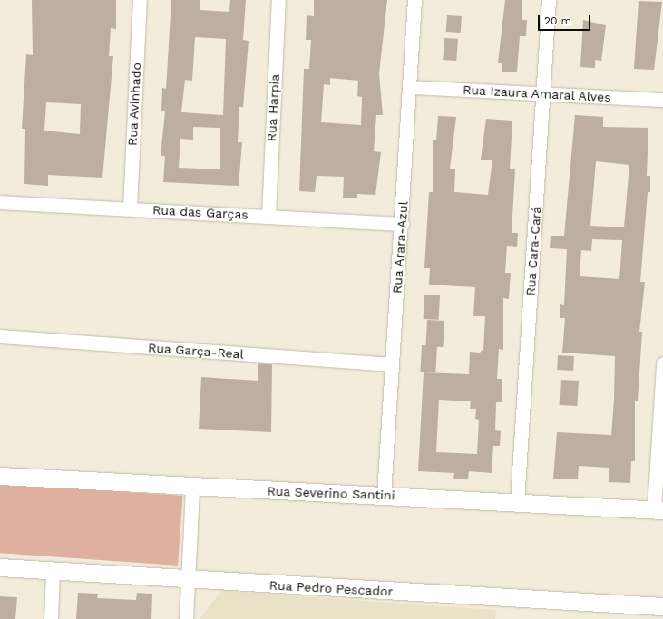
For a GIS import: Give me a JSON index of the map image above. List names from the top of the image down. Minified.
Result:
{"streets":{"street":["Rua Izaura Amaral Alves","Rua Avinhado","Rua Harpia","Rua das Garças","Rua Arara-Azul","Rua Cara-Cará","Rua Garça-Real","Rua Severino Santini","Rua Pedro Pescador"]},"crossings":[["Rua Izaura Amaral Alves","Rua Arara-Azul"],["Rua Izaura Amaral Alves","Rua Cara-Cará"],["Rua Avinhado","Rua das Garças"],["Rua Harpia","Rua das Garças"],["Rua das Garças","Rua Arara-Azul"],["Rua Arara-Azul","Rua Garça-Real"],["Rua Arara-Azul","Rua Severino Santini"],["Rua Cara-Cará","Rua Severino Santini"]],"scale_bar":"20 m"}
